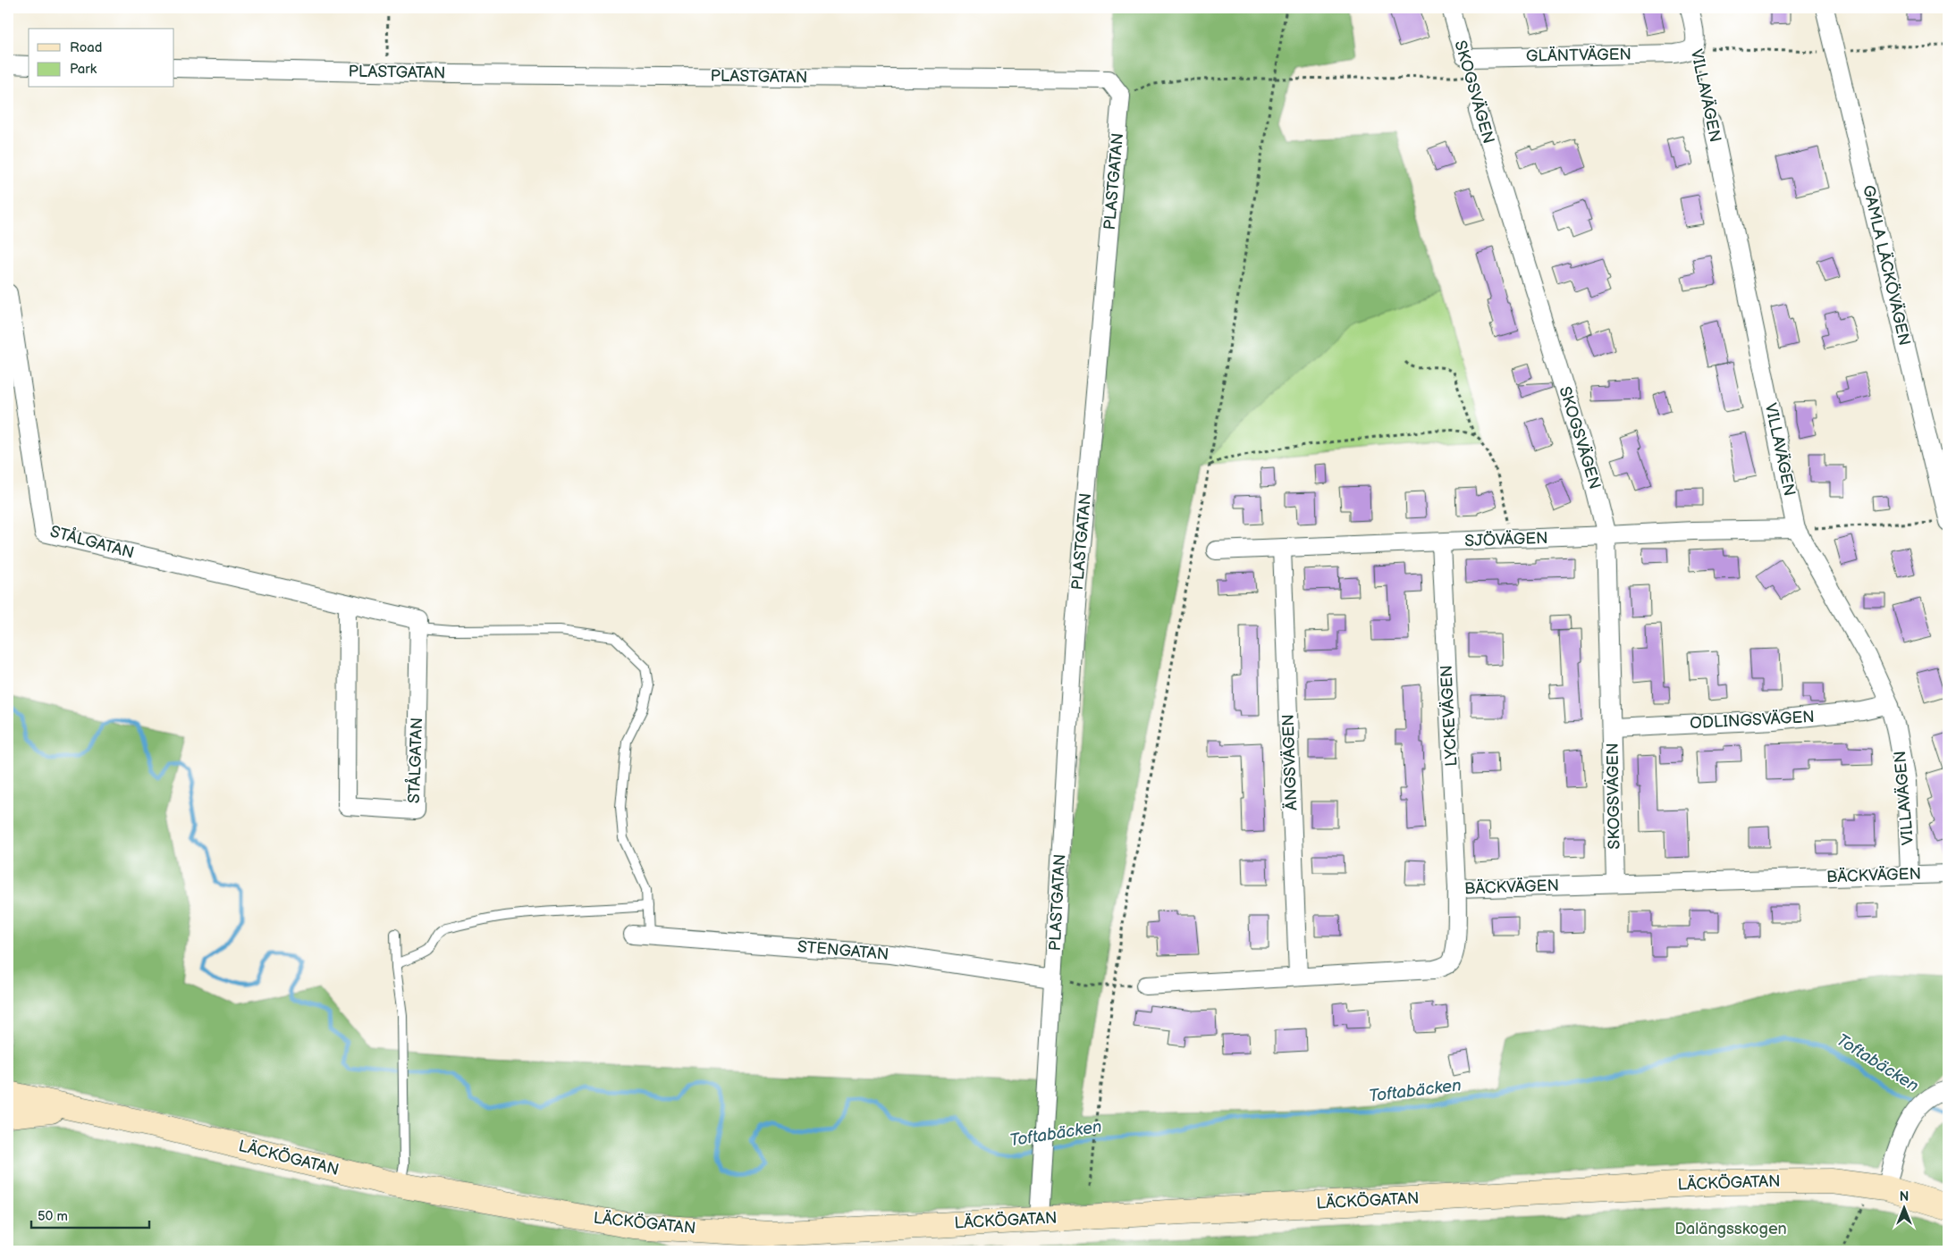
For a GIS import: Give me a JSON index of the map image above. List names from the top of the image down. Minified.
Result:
{"streets":{"main road":["LÄCKÖGATAN"],"street":["GLÄNTVÄGEN","PLASTGATAN","SKOGSVÄGEN","VILLAVÄGEN","GAMLA LÄCKÖVÄGEN","SJÖVÄGEN","STÅLGATAN","LYCKEVÄGEN","ODLINGSVÄGEN","ÄNGSVÄGEN","BÄCKVÄGEN","STENGATAN"]},"crossings":[["GLÄNTVÄGEN","SKOGSVÄGEN"],["GLÄNTVÄGEN","VILLAVÄGEN"],["PLASTGATAN","STENGATAN"],["PLASTGATAN","LÄCKÖGATAN"],["SKOGSVÄGEN","SJÖVÄGEN"],["SKOGSVÄGEN","ODLINGSVÄGEN"],["SKOGSVÄGEN","BÄCKVÄGEN"],["VILLAVÄGEN","SJÖVÄGEN"],["VILLAVÄGEN","ODLINGSVÄGEN"],["VILLAVÄGEN","BÄCKVÄGEN"],["SJÖVÄGEN","LYCKEVÄGEN"],["SJÖVÄGEN","ÄNGSVÄGEN"],["LYCKEVÄGEN","BÄCKVÄGEN"],["ÄNGSVÄGEN","BÄCKVÄGEN"]],"water":["Toftabäcken"],"parks":["Dalängsskogen"],"legend":["Road","Park"],"scale_bar":"50 m","north":"top"}
